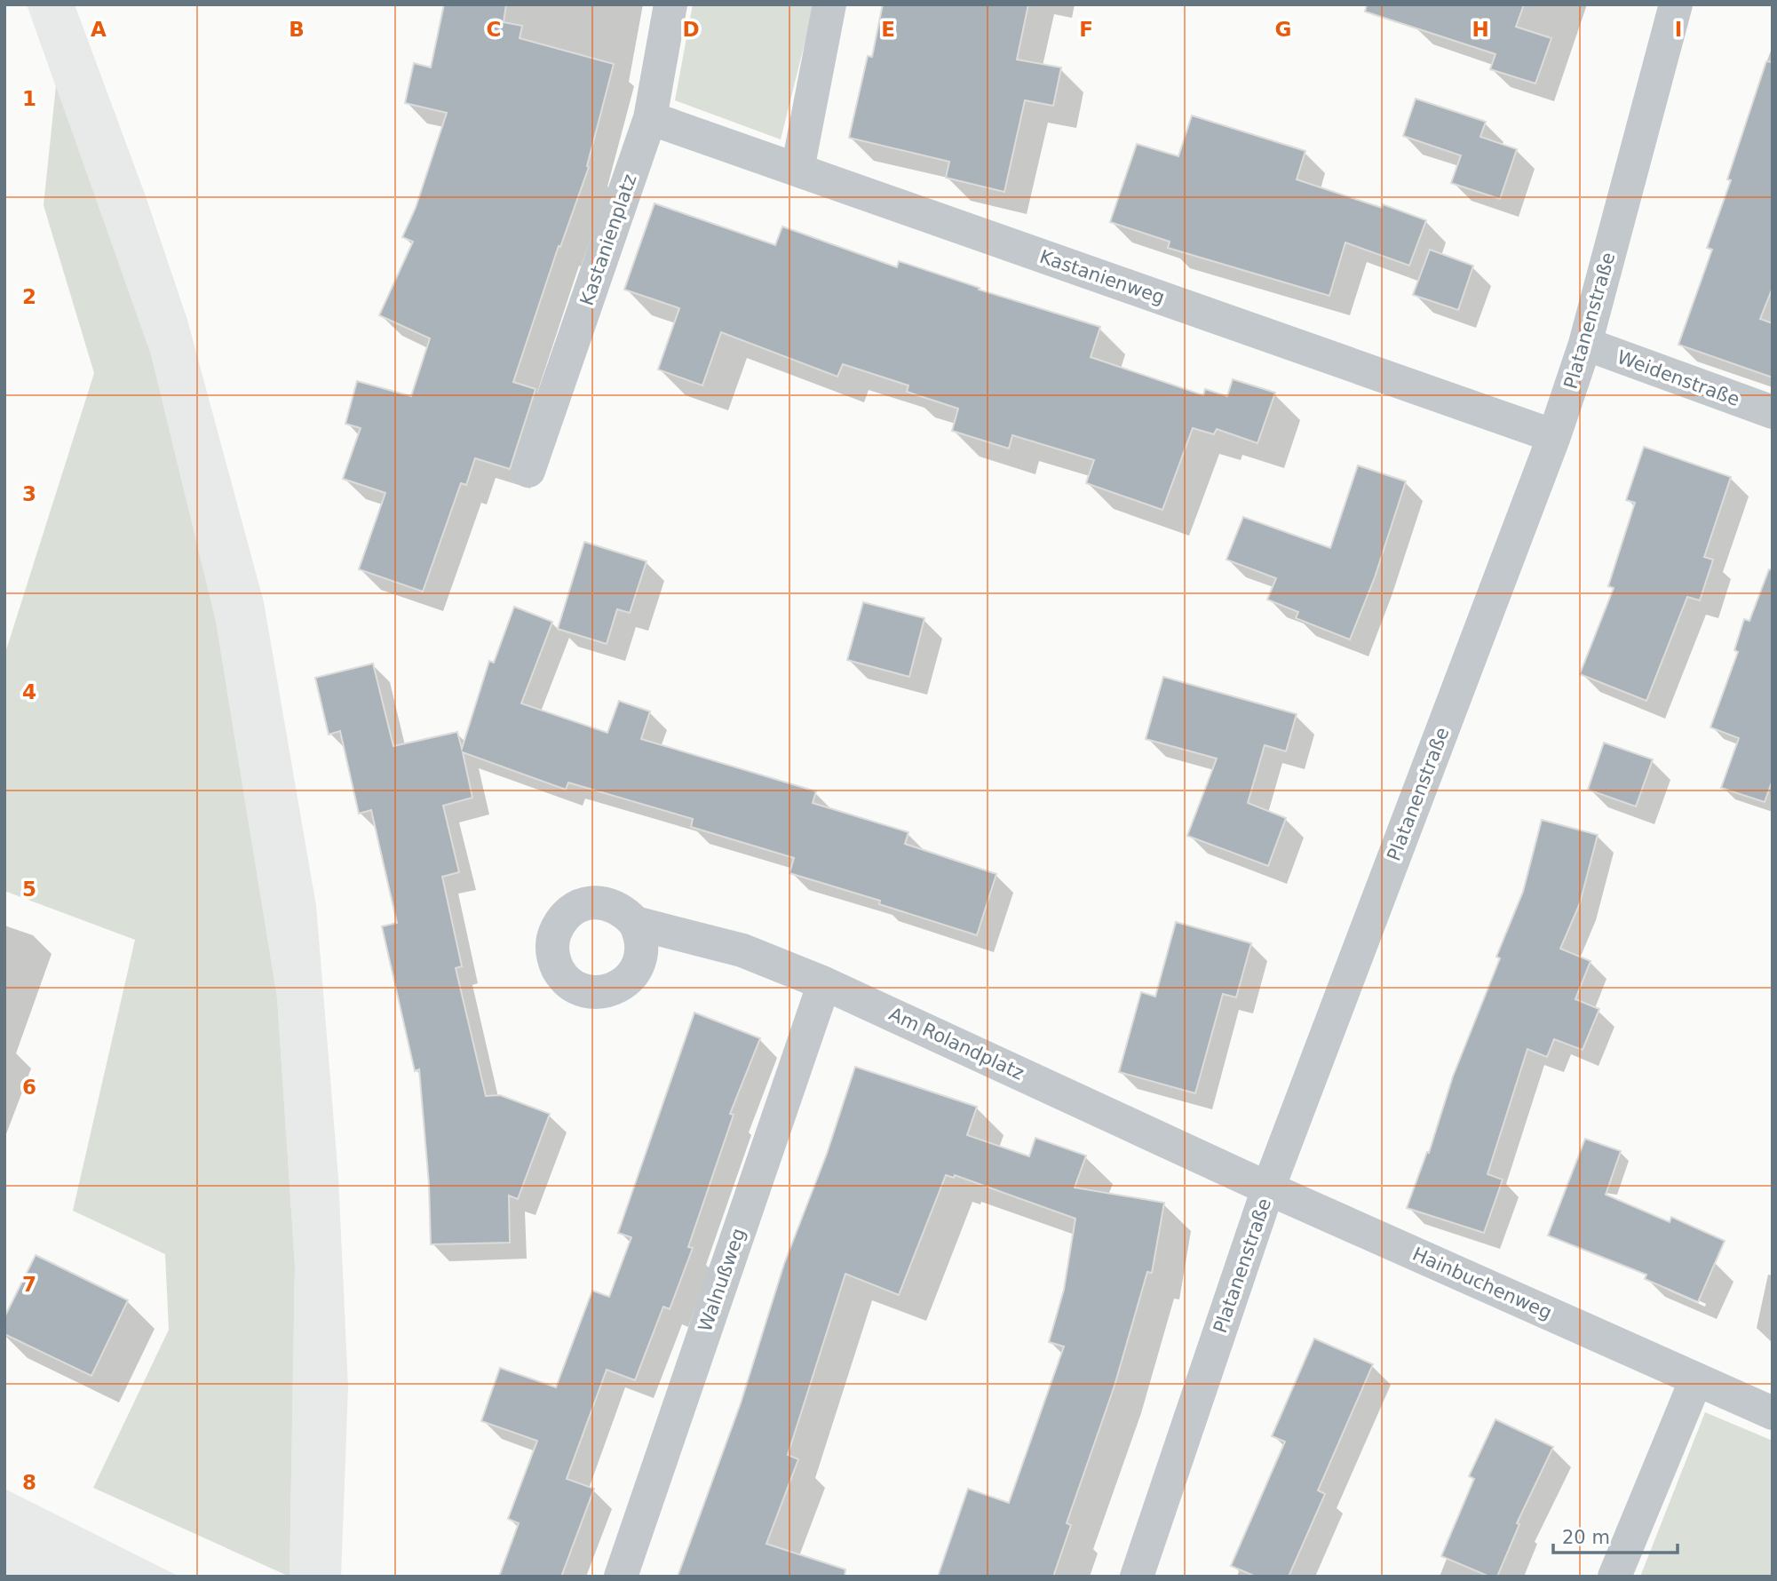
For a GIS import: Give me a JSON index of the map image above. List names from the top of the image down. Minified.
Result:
{"streets":{"street":["Kastanienplatz","Kastanienweg","Platanenstraße","Weidenstraße","Am Rolandplatz","Walnußweg","Hainbuchenweg"]},"crossings":[["Kastanienplatz","Kastanienweg"],["Kastanienweg","Platanenstraße"],["Platanenstraße","Weidenstraße"],["Platanenstraße","Am Rolandplatz"],["Platanenstraße","Hainbuchenweg"],["Am Rolandplatz","Walnußweg"],["Am Rolandplatz","Hainbuchenweg"]],"scale_bar":"20 m","grid":{"columns":["A","B","C","D","E","F","G","H","I"],"rows":["1","2","3","4","5","6","7","8"]}}
